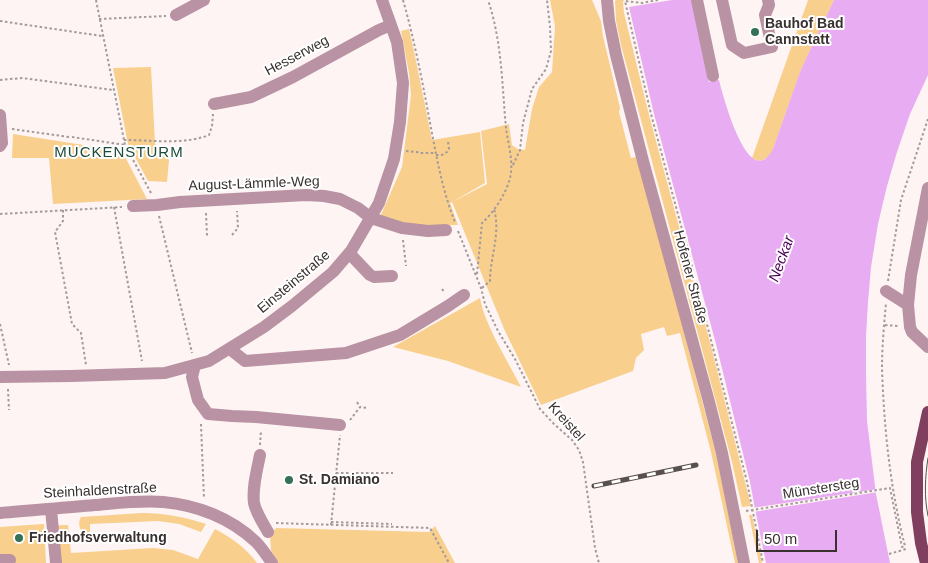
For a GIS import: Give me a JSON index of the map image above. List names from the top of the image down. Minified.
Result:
{"streets":{"street":["Hesserweg","August-Lämmle-Weg","Hofener Straße","Einsteinstraße","Steinhaldenstraße"],"path":["Kreistel","Münstersteg"]},"crossings":[["Hesserweg","Einsteinstraße"],["August-Lämmle-Weg","Einsteinstraße"]],"districts":["MUCKENSTURM"],"water":["Neckar"],"places":["Bauhof Bad Cannstatt","St. Damiano","Friedhofsverwaltung"],"scale_bar":"50 m"}
